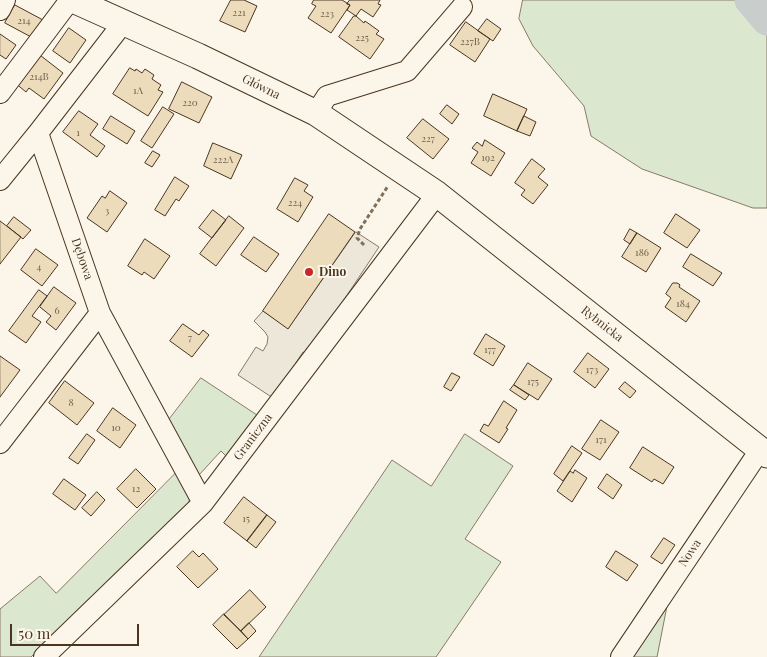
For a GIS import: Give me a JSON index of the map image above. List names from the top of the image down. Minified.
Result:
{"streets":{"main road":["Główna","Rybnicka"],"street":["Dębowa","Graniczna","Nowa"]},"crossings":[["Główna","Rybnicka"],["Główna","Graniczna"],["Dębowa","Graniczna"],["Rybnicka","Graniczna"],["Rybnicka","Nowa"]],"places":["Dino"],"house_numbers":["221","223","214","225","227B","214B","1A","220","1","227","192","222A","224","3","186","4","184","6","7","177","173","175","8","10","171","12","15"],"scale_bar":"50 m"}
